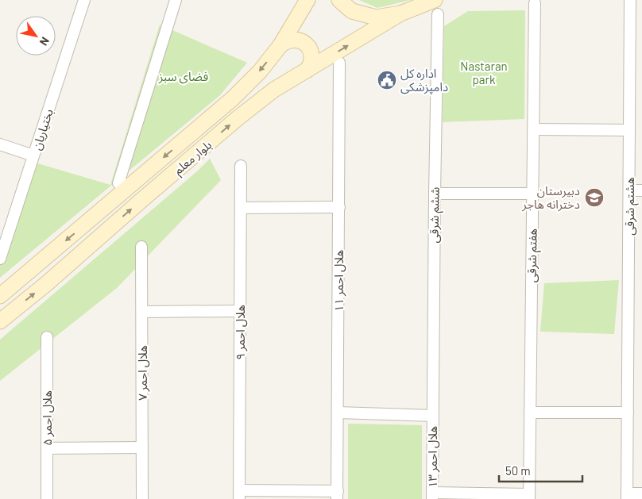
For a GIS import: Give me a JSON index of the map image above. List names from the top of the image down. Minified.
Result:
{"streets":{"main road":["بلوار معلم"],"street":["بختیاریان","هشتم شرقی","ششم شرقی","هفتم شرقی","هلال احمر ۱۱","هلال احمر ۹","هلال احمر ۷","هلال احمر ۵","هلال احمر ۱۳"]},"crossings":[["ششم شرقی","هلال احمر ۱۳"]],"parks":["Nastaran park","فضای سبز"],"places":{"public building":["اداره کل دامپزشکی"],"school or university":["دبیرستان دخترانه هاجر"]},"scale_bar":"50 m","north":"bottom right"}
